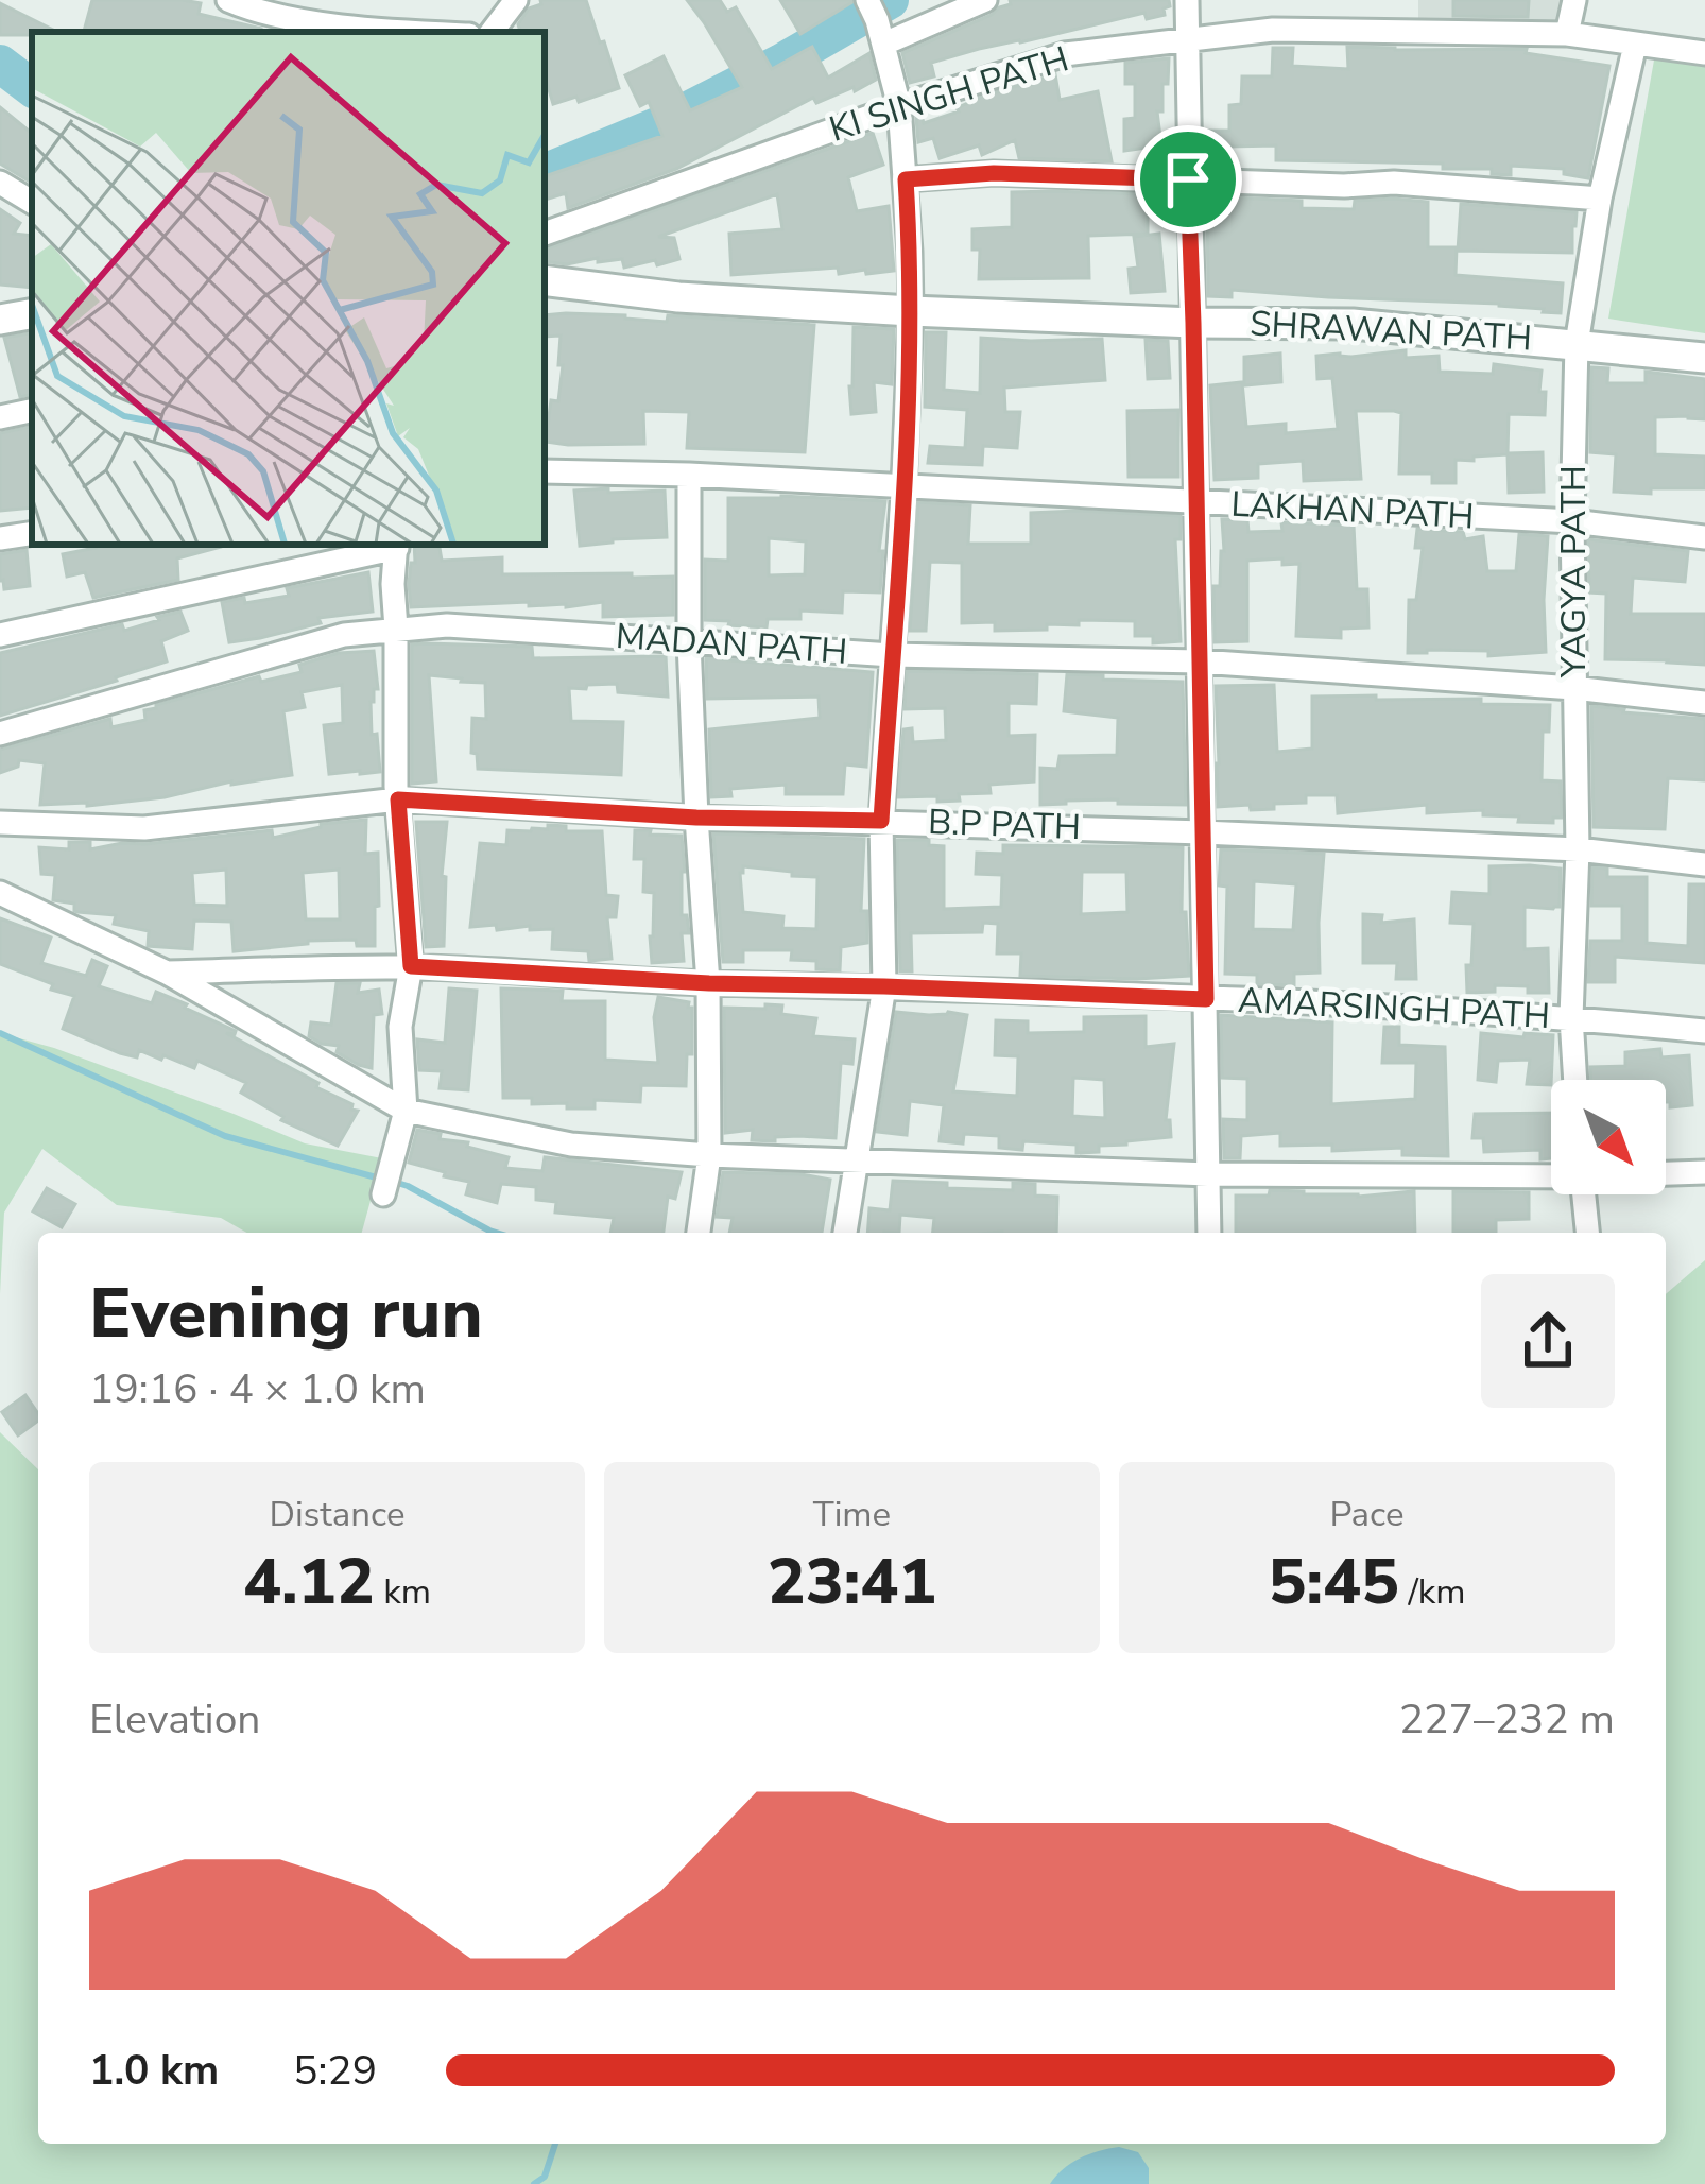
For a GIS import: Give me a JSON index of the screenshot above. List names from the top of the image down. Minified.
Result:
{"streets":{"street":["KI SINGH PATH","SHRAWAN PATH","LAKHAN PATH","YAGYA PATH","MADAN PATH","B.P PATH","AMARSINGH PATH"]},"crossings":[["KI SINGH PATH","YAGYA PATH"],["SHRAWAN PATH","YAGYA PATH"],["LAKHAN PATH","YAGYA PATH"],["YAGYA PATH","MADAN PATH"],["YAGYA PATH","B.P PATH"],["YAGYA PATH","AMARSINGH PATH"]],"north":"bottom right","page":{"heading":["Evening run","19:16 · 4 × 1.0 km"],"stats":[["Distance","4.12 km"],["Time","23:41"],["Pace","5:45 /km"]],"chart":["Elevation","227–232 m"],"list":[{"name":"1.0 km","note":"5:29"}]}}
